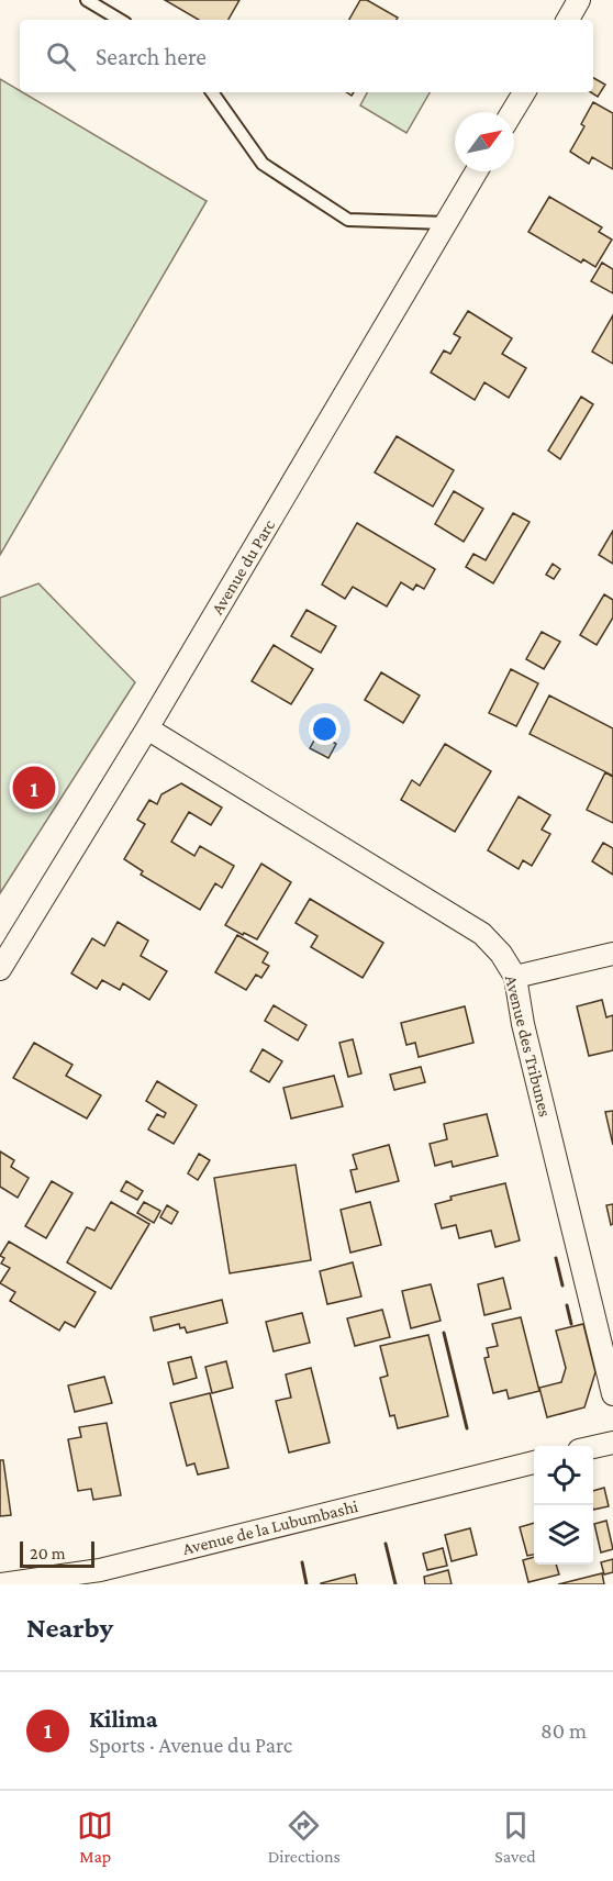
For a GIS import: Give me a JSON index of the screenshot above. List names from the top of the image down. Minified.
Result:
{"streets":{"street":["Avenue du Parc","Avenue des Tribunes","Avenue de la Lubumbashi"]},"crossings":[["Avenue du Parc","Avenue des Tribunes"]],"scale_bar":"20 m","north":"top right","page":{"search":"Search here","pins":"1","scale":"20 m","heading":"Nearby","list":[{"mark":"1","name":"Kilima","note":"Sports · Avenue du Parc","value":"80 m"}],"nav":["Map","Directions","Saved"]}}
